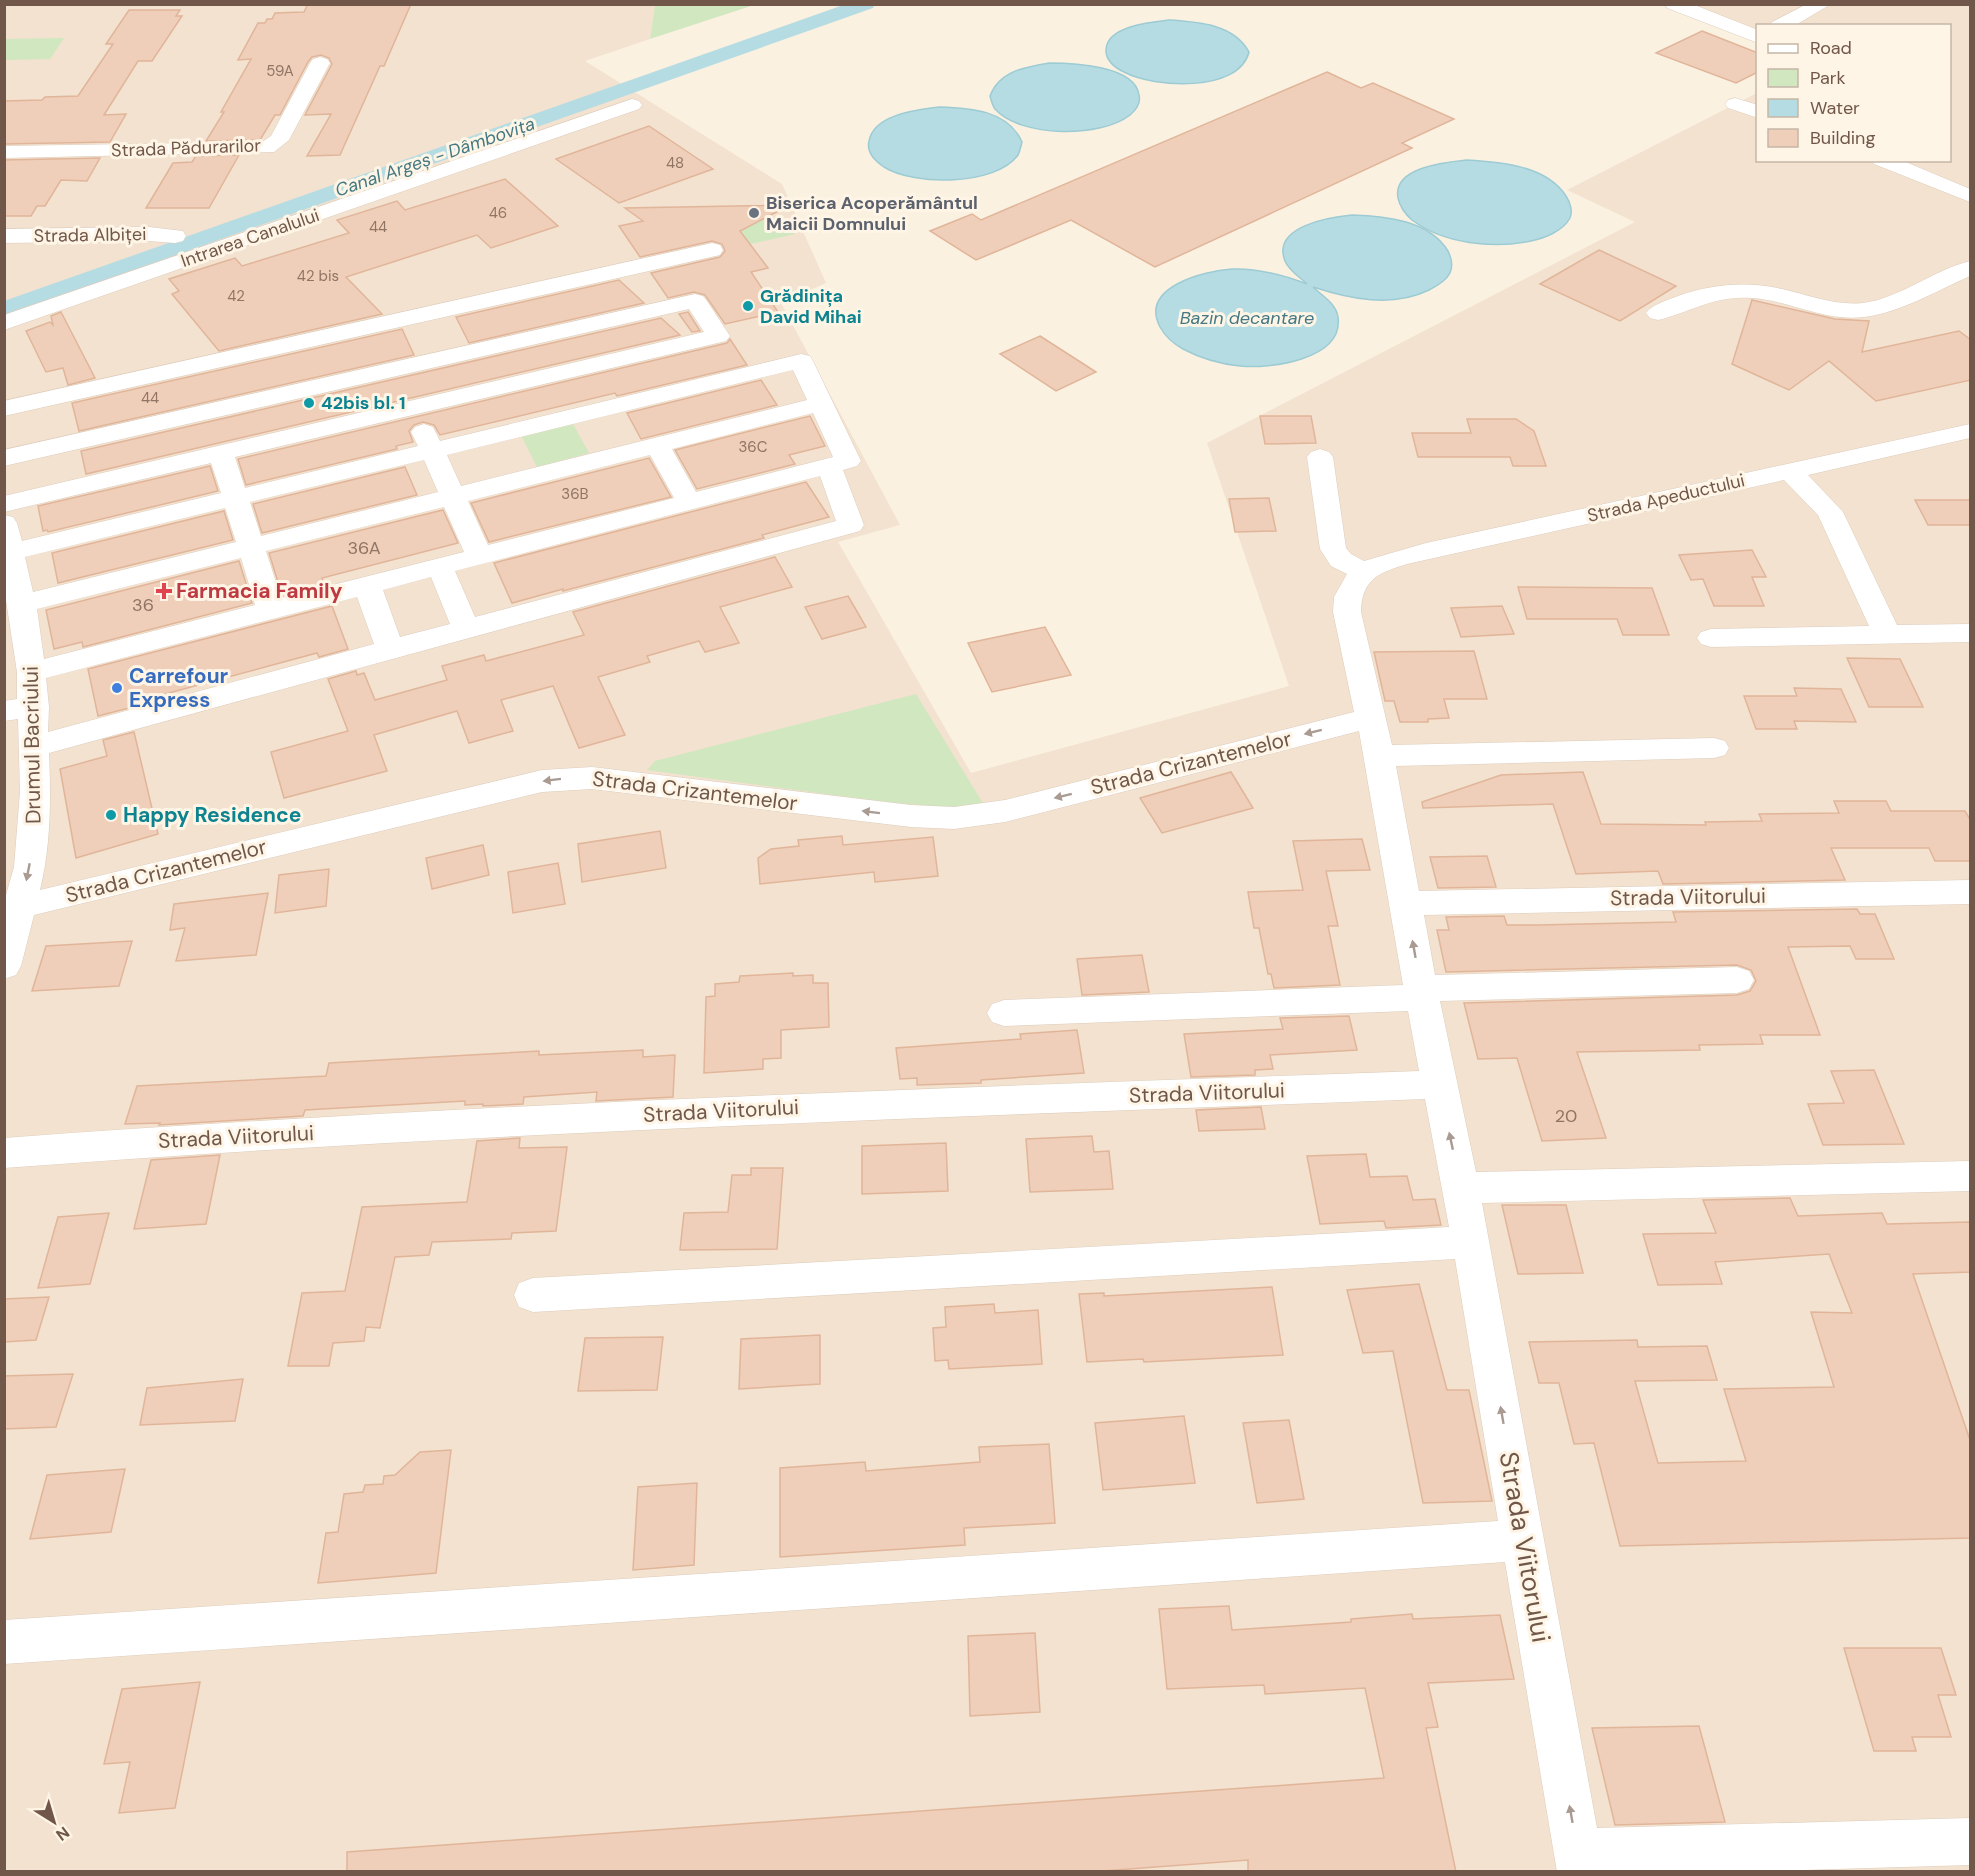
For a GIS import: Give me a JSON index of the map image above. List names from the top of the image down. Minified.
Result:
{"streets":{"street":["Strada Pădurarilor","Strada Albiței","Intrarea Canalului","Strada Apeductului","Drumul Bacriului","Strada Crizantemelor","Strada Viitorului"]},"crossings":[["Strada Apeductului","Strada Viitorului"],["Drumul Bacriului","Strada Crizantemelor"],["Strada Crizantemelor","Strada Viitorului"]],"water":["Canal Argeș - Dâmbovița","Bazin decantare"],"places":{"other":["Biserica Acoperământul Maicii Domnului","Grădinița David Mihai","42bis bl. 1","Carrefour Express","Happy Residence"],"health":["Farmacia Family"]},"house_numbers":["59A","48","46","44","42 bis","42","44","36C","36B","36A","36","20"],"legend":["Road","Park","Water","Building"],"north":"bottom right"}
